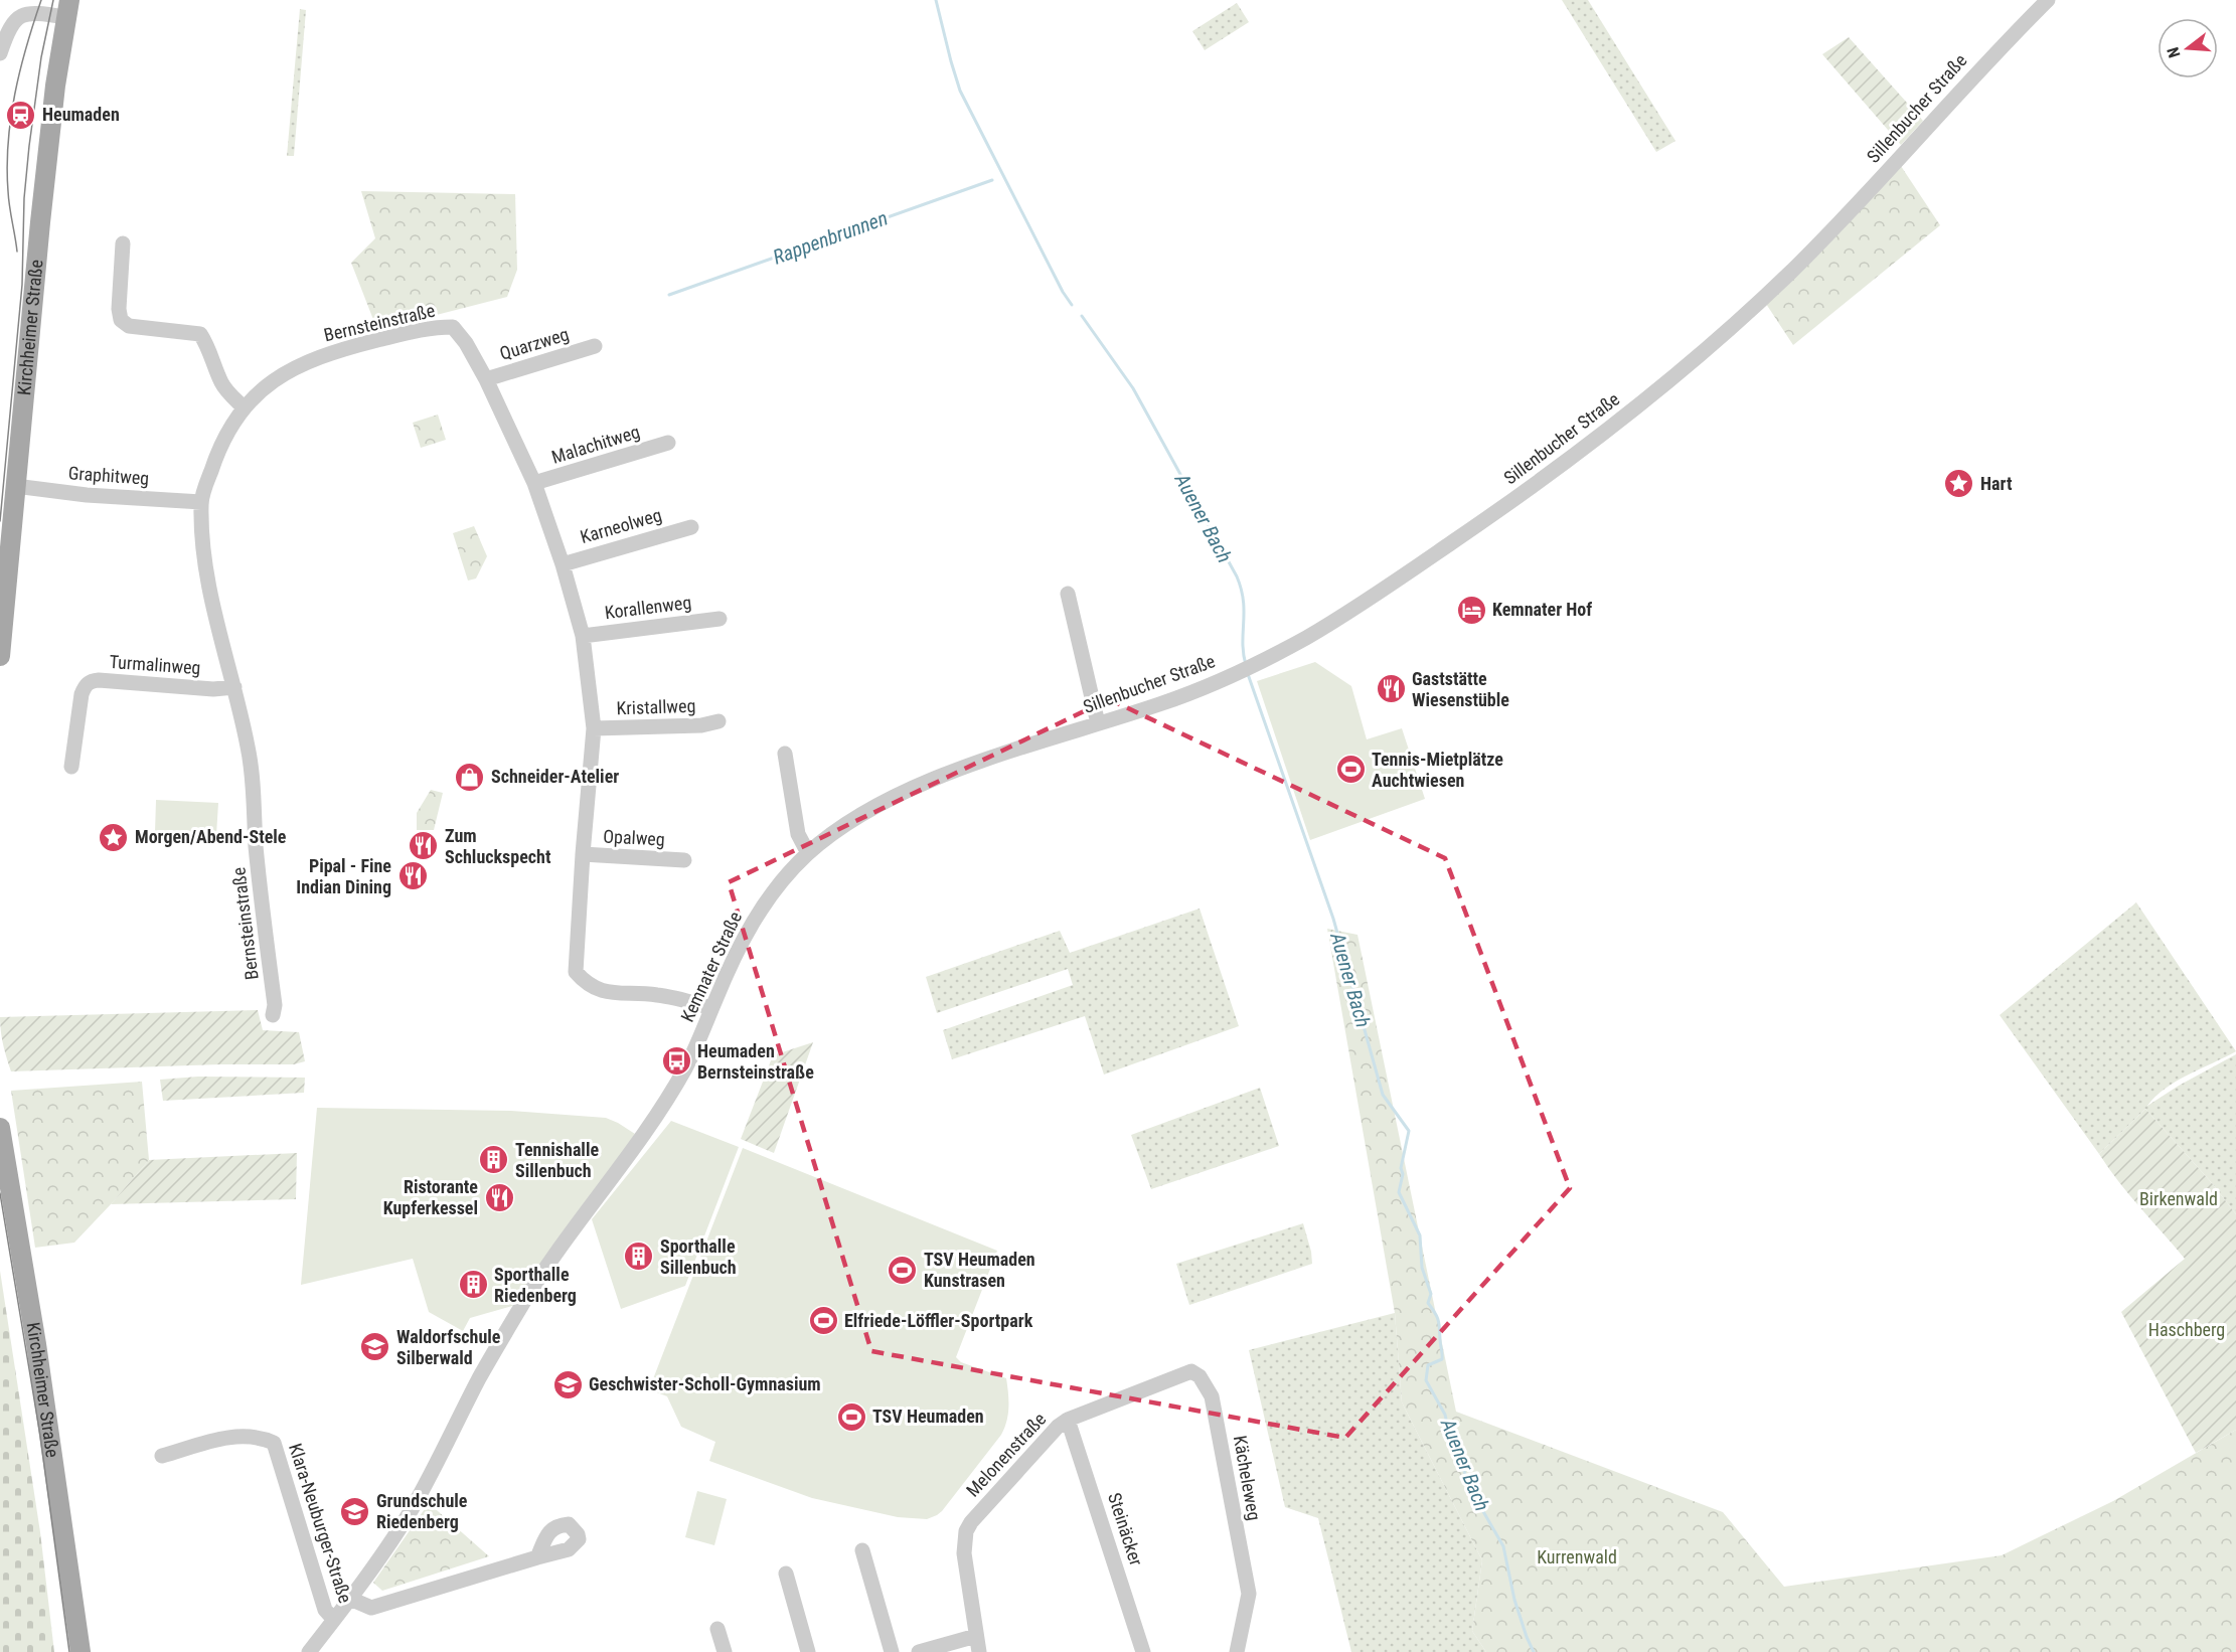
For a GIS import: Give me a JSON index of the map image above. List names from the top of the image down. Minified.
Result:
{"streets":{"main road":["Kirchheimer Straße"],"street":["Sillenbucher Straße","Bernsteinstraße","Quarzweg","Malachitweg","Graphitweg","Karneolweg","Korallenweg","Turmalinweg","Kristallweg","Opalweg","Kemnater Straße","Melonenstraße","Kächeleweg","Klara-Neuburger-Straße","Steinäcker"]},"crossings":[["Sillenbucher Straße","Kemnater Straße"],["Bernsteinstraße","Quarzweg"],["Bernsteinstraße","Malachitweg"],["Bernsteinstraße","Graphitweg"],["Bernsteinstraße","Karneolweg"],["Bernsteinstraße","Korallenweg"],["Bernsteinstraße","Turmalinweg"],["Bernsteinstraße","Kristallweg"],["Bernsteinstraße","Opalweg"],["Bernsteinstraße","Kemnater Straße"],["Kirchheimer Straße","Graphitweg"],["Kemnater Straße","Klara-Neuburger-Straße"],["Melonenstraße","Kächeleweg"],["Melonenstraße","Steinäcker"]],"water":["Rappenbrunnen","Auener Bach"],"parks":["Birkenwald","Haschberg","Kurrenwald"],"places":{"station":["Heumaden"],"place":["Hart","Morgen/Abend-Stele"],"hotel":["Kemnater Hof"],"restaurant":["Gaststätte Wiesenstüble","Zum Schluckspecht","Pipal - Fine Indian Dining","Ristorante Kupferkessel"],"sports":["Tennis-Mietplätze Auchtwiesen","TSV Heumaden Kunstrasen","Elfriede-Löffler-Sportpark","TSV Heumaden"],"shop":["Schneider-Atelier"],"bus stop":["Heumaden Bernsteinstraße"],"building":["Tennishalle Sillenbuch","Sporthalle Sillenbuch","Sporthalle Riedenberg"],"school or university":["Waldorfschule Silberwald","Geschwister-Scholl-Gymnasium","Grundschule Riedenberg"]},"north":"left"}
